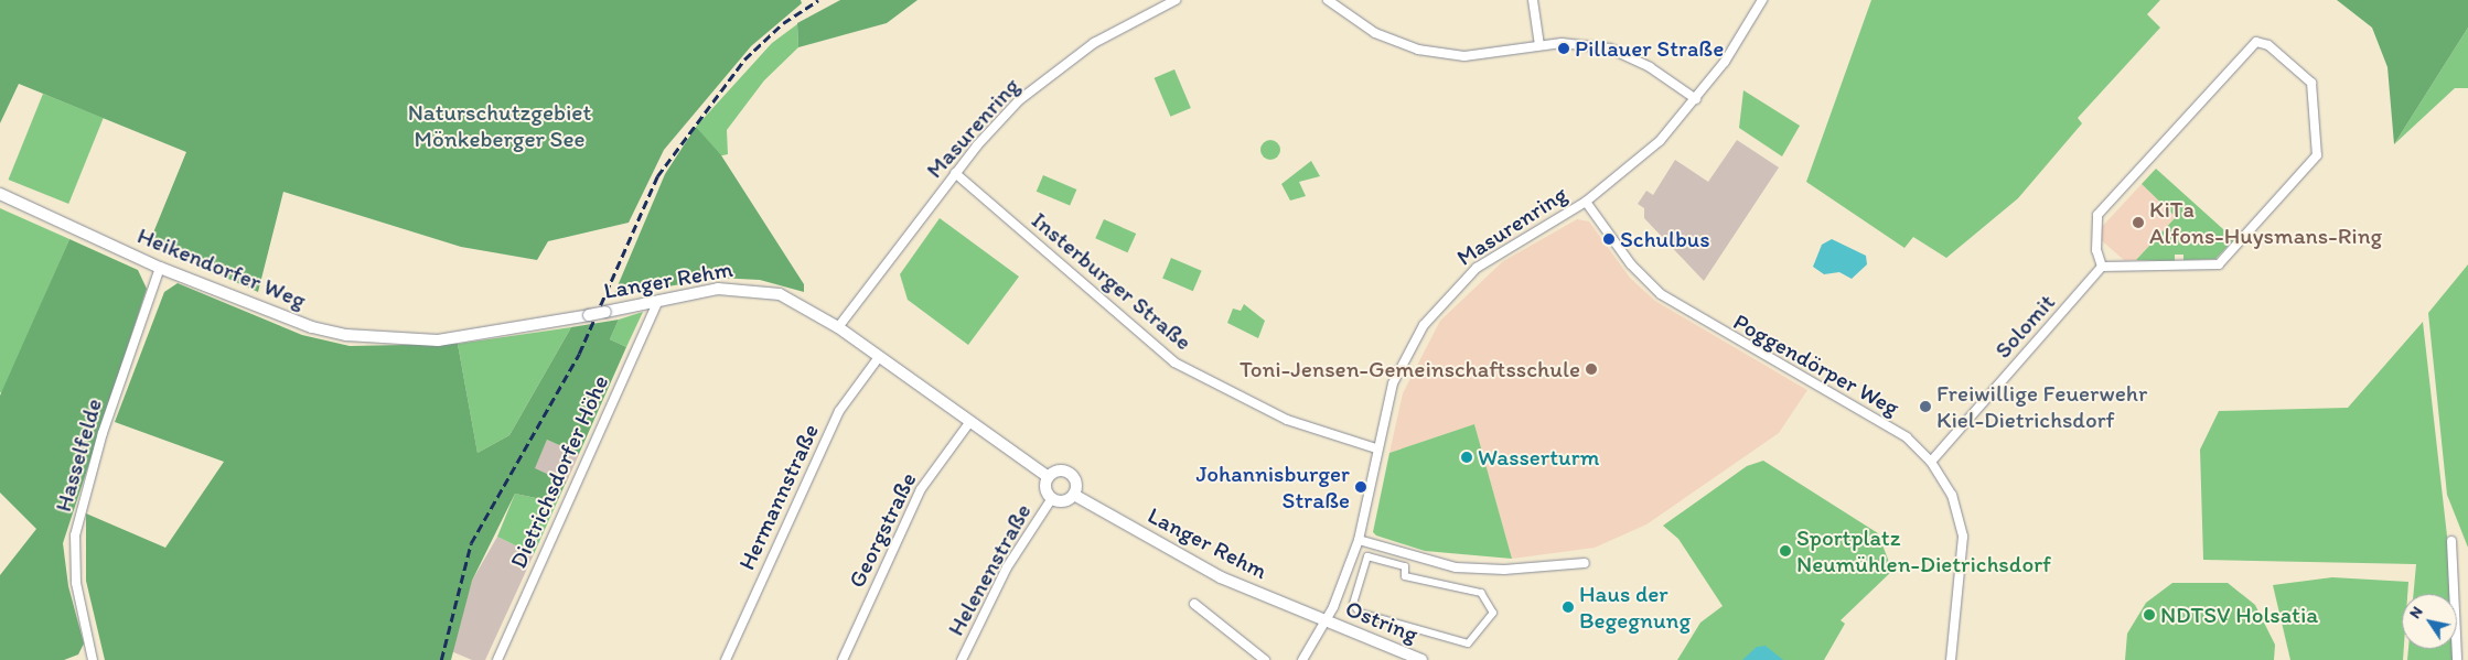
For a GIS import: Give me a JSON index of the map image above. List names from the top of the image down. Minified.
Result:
{"streets":{"street":["Masurenring","Heikendorfer Weg","Langer Rehm","Insterburger Straße","Solomit","Poggendörper Weg","Hasselfelde","Dietrichsdorfer Höhe","Hermannstraße","Georgstraße","Helenenstraße","Ostring"]},"crossings":[["Masurenring","Langer Rehm"],["Masurenring","Insterburger Straße"],["Masurenring","Poggendörper Weg"],["Masurenring","Ostring"],["Heikendorfer Weg","Langer Rehm"],["Heikendorfer Weg","Hasselfelde"],["Langer Rehm","Dietrichsdorfer Höhe"],["Langer Rehm","Hermannstraße"],["Langer Rehm","Georgstraße"],["Langer Rehm","Helenenstraße"],["Langer Rehm","Ostring"],["Solomit","Poggendörper Weg"]],"parks":["Naturschutzgebiet Mönkeberger See"],"places":["Pillauer Straße","KiTa Alfons-Huysmans-Ring","Schulbus","Toni-Jensen-Gemeinschaftsschule","Freiwillige Feuerwehr Kiel-Dietrichsdorf","Wasserturm","Johannisburger Straße","Sportplatz Neumühlen-Dietrichsdorf","Haus der Begegnung","NDTSV Holsatia"],"north":"top left"}
